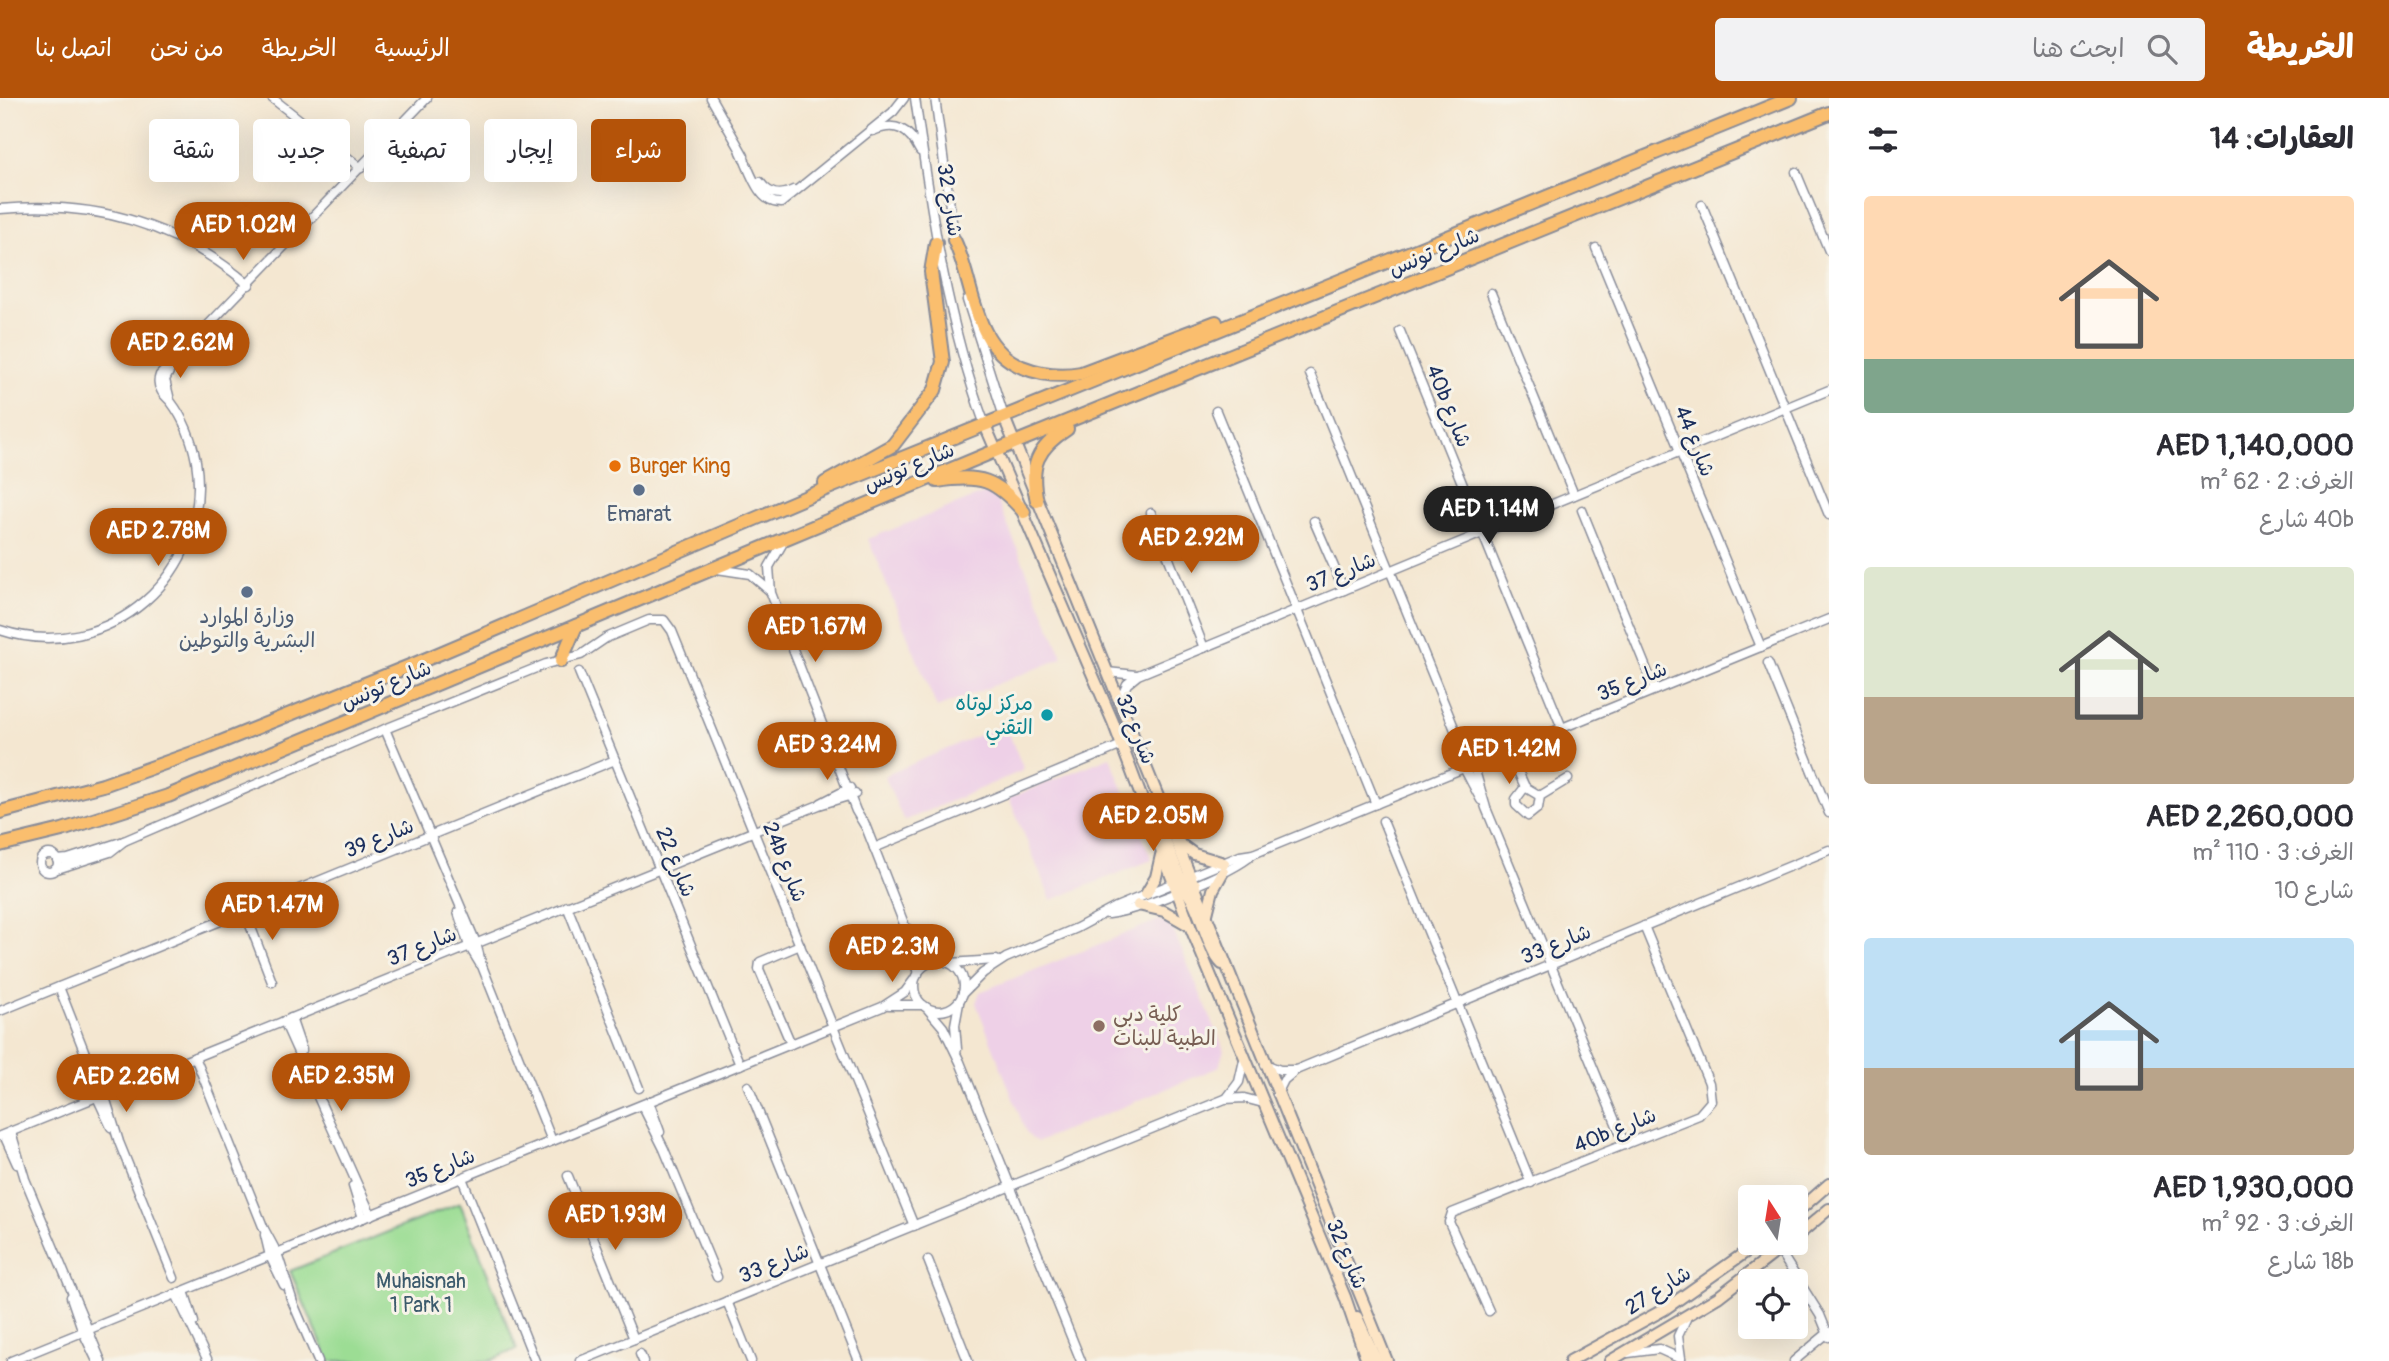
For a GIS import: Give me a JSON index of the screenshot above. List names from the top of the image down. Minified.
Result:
{"streets":{"main road":["شارع تونس"],"street":["شارع 32","40b شارع","شارع 44","شارع 37","شارع 35","شارع 39","شارع 22","24b شارع","شارع 33","شارع 27"]},"crossings":[["شارع 32","شارع تونس"],["شارع 32","شارع 37"],["شارع 32","شارع 35"],["شارع 32","شارع 33"],["40b شارع","شارع 37"],["40b شارع","شارع 35"],["40b شارع","شارع 33"],["شارع 44","شارع 37"],["شارع 44","شارع 35"],["شارع 37","شارع 22"],["شارع 37","24b شارع"],["شارع 35","شارع 22"],["شارع 35","24b شارع"],["شارع 39","شارع 22"],["24b شارع","شارع 33"]],"parks":["Muhaisnah 1 Park 1"],"places":["Burger King","Emarat","وزارة الموارد البشرية والتوطين","مركز لوتاه التقني","كلية دبي الطبية للبنات"],"north":"top","page":{"header":"الخريطة","search":"ابحث هنا","nav":["الرئيسية","الخريطة","من نحن","اتصل بنا"],"heading":"العقارات: 14","chip":["شراء","إيجار","تصفية","جديد","شقة"],"list":[{"name":"AED 1,140,000","note":"الغرف: 2 · 62 m² · 40b شارع"},{"name":"AED 2,260,000","note":"الغرف: 3 · 110 m² · شارع 10"},{"name":"AED 1,930,000","note":"الغرف: 3 · 92 m² · 18b شارع"}],"price":["AED 1.02M","AED 2.62M","AED 1.14M","AED 2.78M","AED 2.92M","AED 1.67M","AED 3.24M","AED 1.42M","AED 2.05M","AED 1.47M","AED 2.3M","AED 2.35M","AED 2.26M","AED 1.93M"]}}
